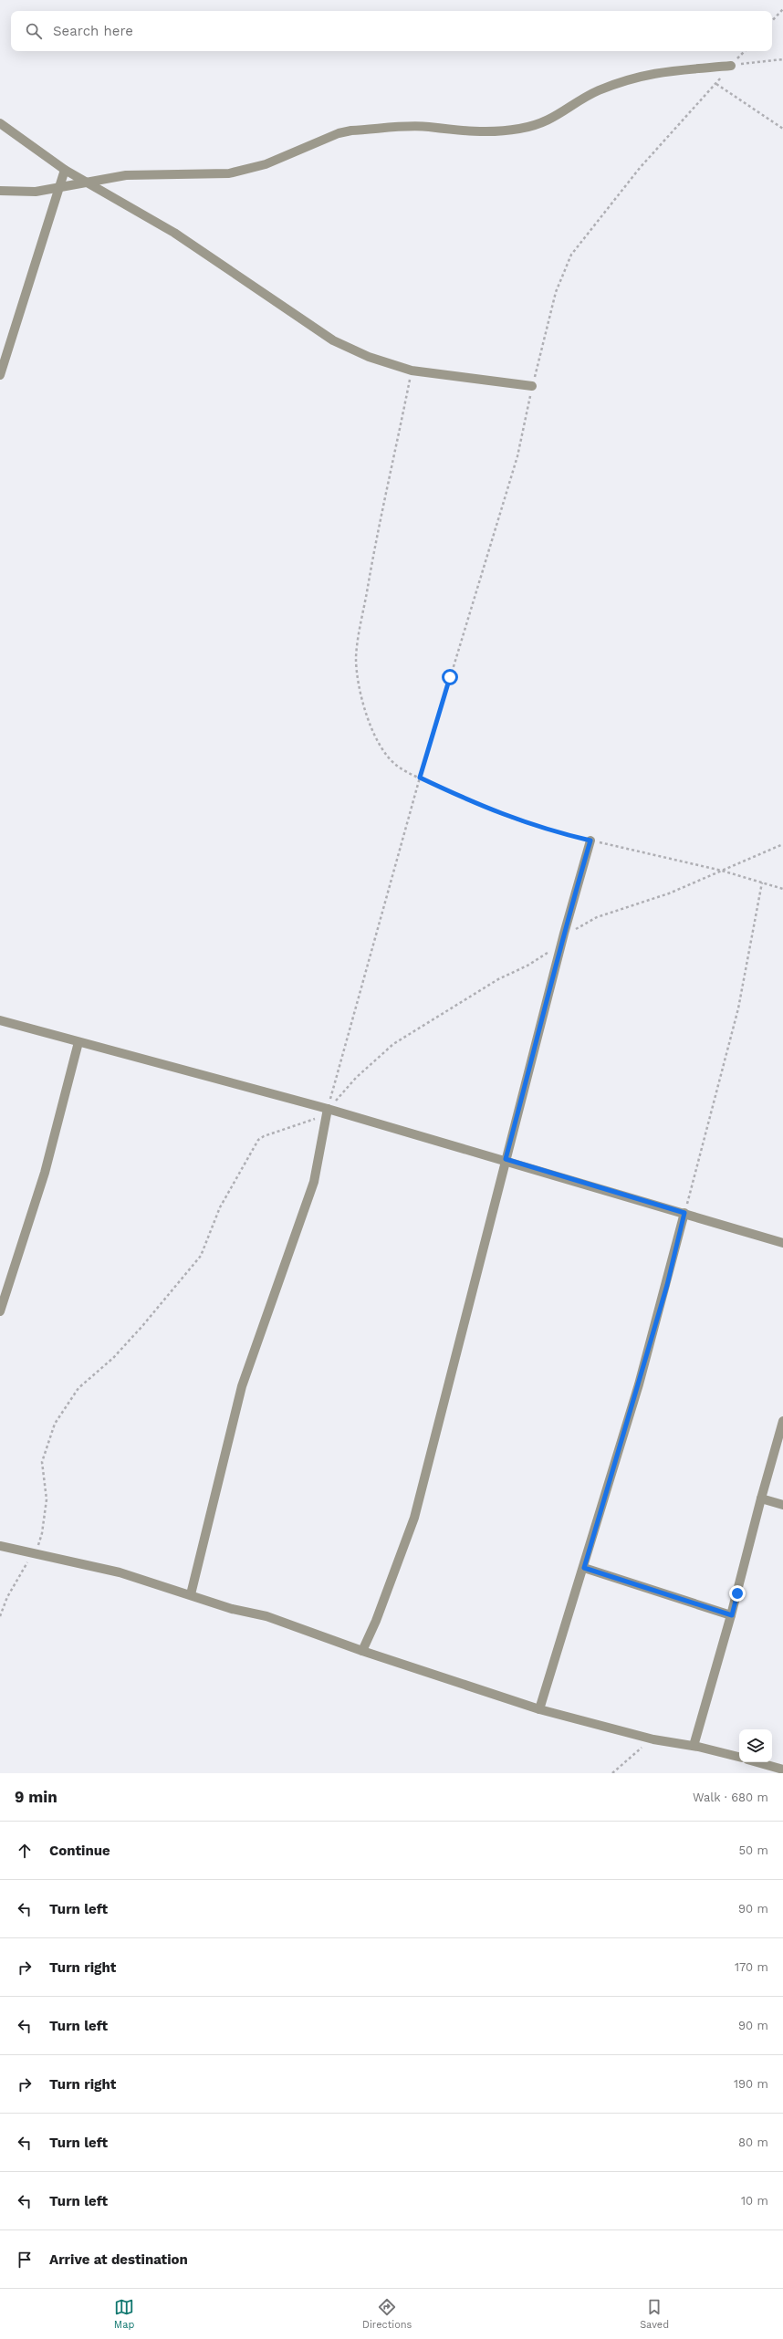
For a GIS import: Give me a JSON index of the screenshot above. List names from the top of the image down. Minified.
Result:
{"page":{"search":"Search here","heading":["9 min","Walk · 680 m"],"list":[["Continue","50 m"],["Turn left","90 m"],["Turn right","170 m"],["Turn left","90 m"],["Turn right","190 m"],["Turn left","80 m"],["Turn left","10 m"],"Arrive at destination"],"nav":["Map","Directions","Saved"]}}
